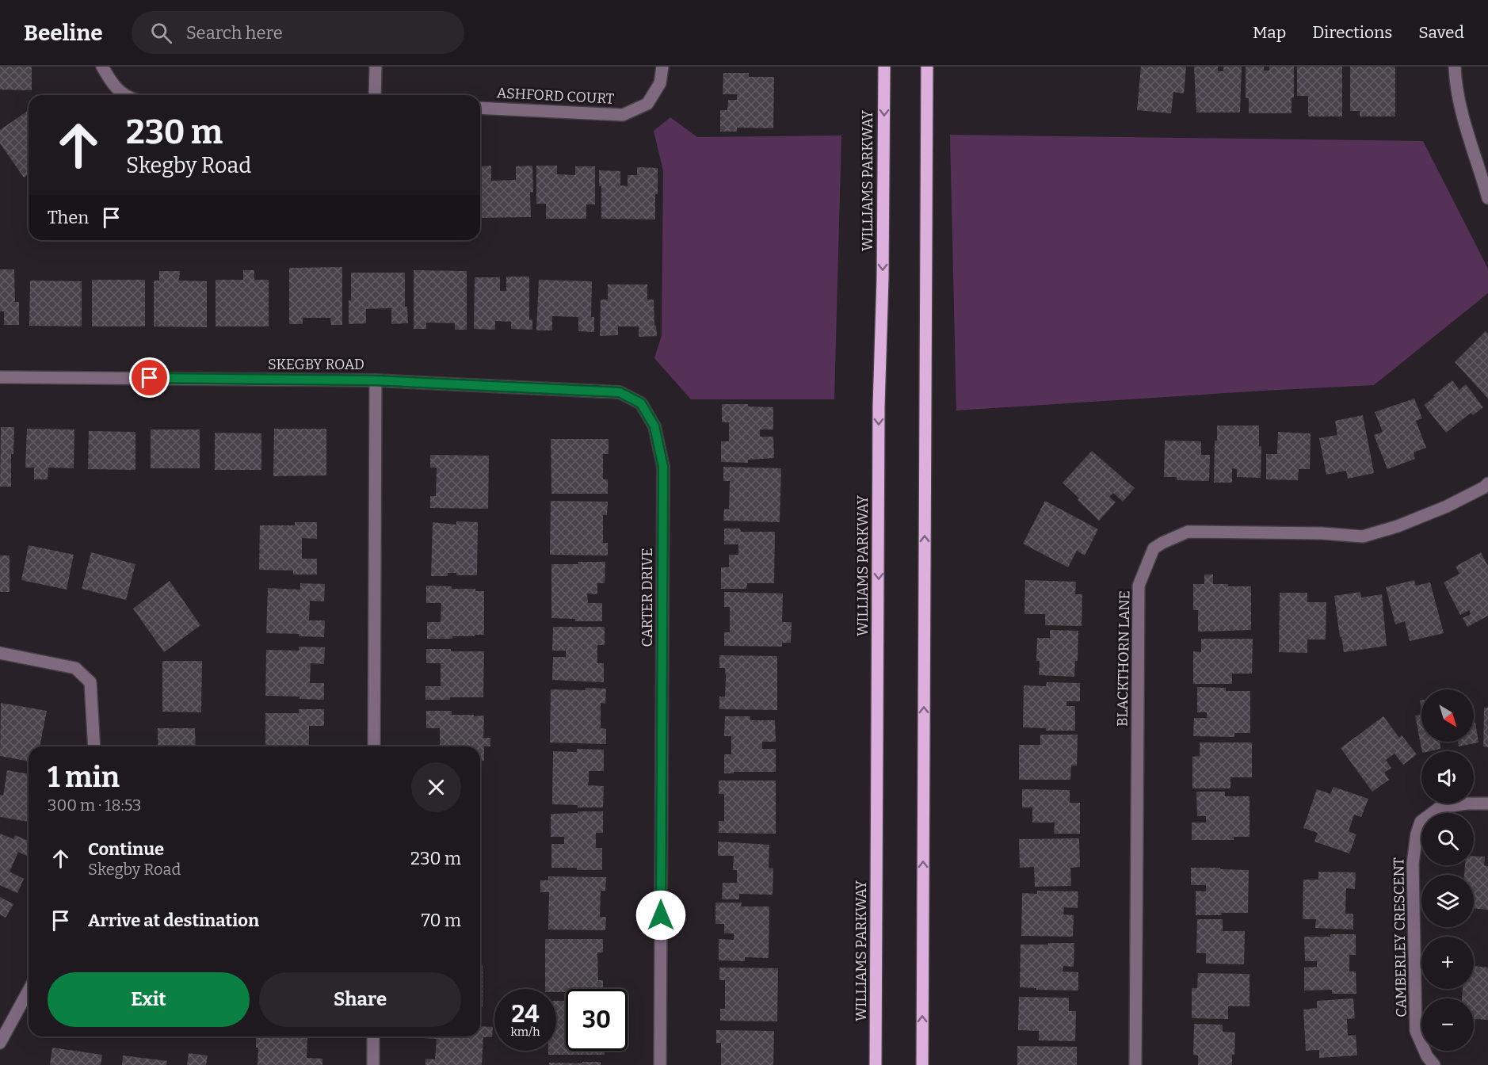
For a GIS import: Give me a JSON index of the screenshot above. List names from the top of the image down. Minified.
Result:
{"streets":{"main road":["WILLIAMS PARKWAY"],"street":["ASHFORD COURT","SKEGBY ROAD","CARTER DRIVE","BLACKTHORN LANE","CAMBERLEY CRESCENT"]},"crossings":[["SKEGBY ROAD","CARTER DRIVE"]],"north":"bottom right","page":{"header":"Beeline","search":"Search here","nav":["Map","Directions","Saved"],"turn":["230 m","Skegby Road"],"then":"Then","map_buttons":["+","−"],"heading":["1 min","300 m · 18:53"],"list":[{"name":"Continue","note":"Skegby Road","value":"230 m"},{"name":"Arrive at destination","value":"70 m"}],"buttons":["Exit","Share"],"speed":"24 km/h","limit":"30"}}
